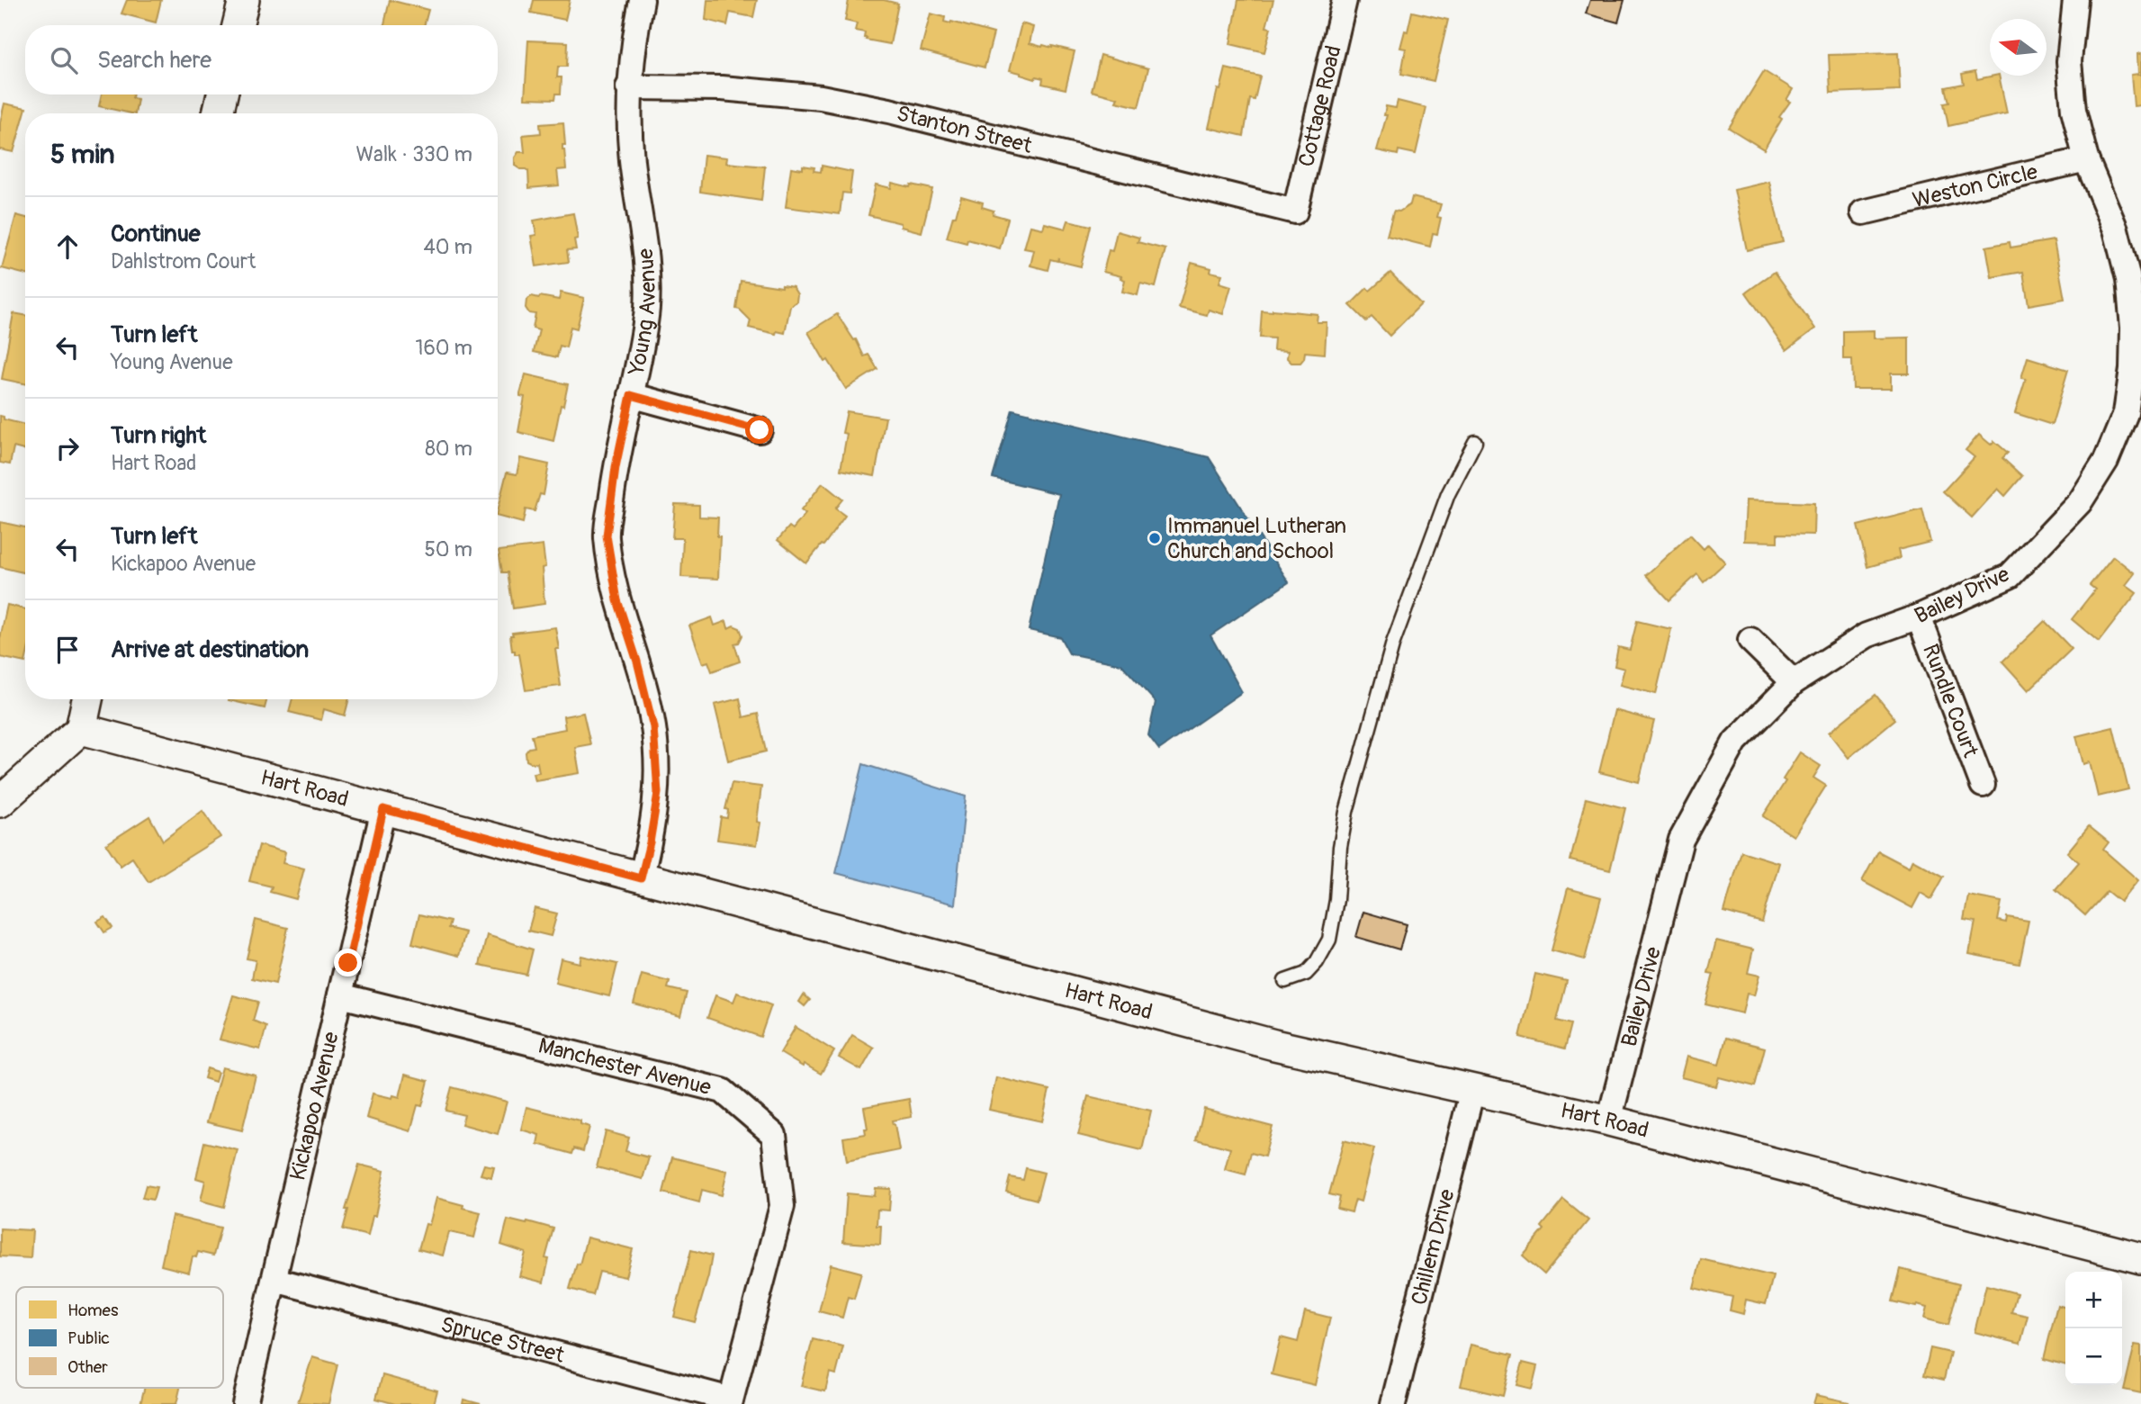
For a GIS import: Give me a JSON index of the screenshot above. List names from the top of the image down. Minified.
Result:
{"streets":{"street":["Cottage Road","Stanton Street","Weston Circle","Young Avenue","Bailey Drive","Rundle Court","Hart Road","Manchester Avenue","Kickapoo Avenue","Chillem Drive","Spruce Street"]},"crossings":[["Cottage Road","Stanton Street"],["Stanton Street","Young Avenue"],["Weston Circle","Bailey Drive"],["Young Avenue","Hart Road"],["Bailey Drive","Rundle Court"],["Bailey Drive","Hart Road"],["Hart Road","Kickapoo Avenue"],["Hart Road","Chillem Drive"],["Manchester Avenue","Kickapoo Avenue"],["Manchester Avenue","Spruce Street"],["Kickapoo Avenue","Spruce Street"]],"places":["Immanuel Lutheran Church and School"],"legend":["Homes","Public","Other"],"north":"left","page":{"search":"Search here","heading":["5 min","Walk · 330 m"],"list":[["Continue","Dahlstrom Court","40 m"],["Turn left","Young Avenue","160 m"],["Turn right","Hart Road","80 m"],["Turn left","Kickapoo Avenue","50 m"],"Arrive at destination"],"map_buttons":["+","−"]}}
